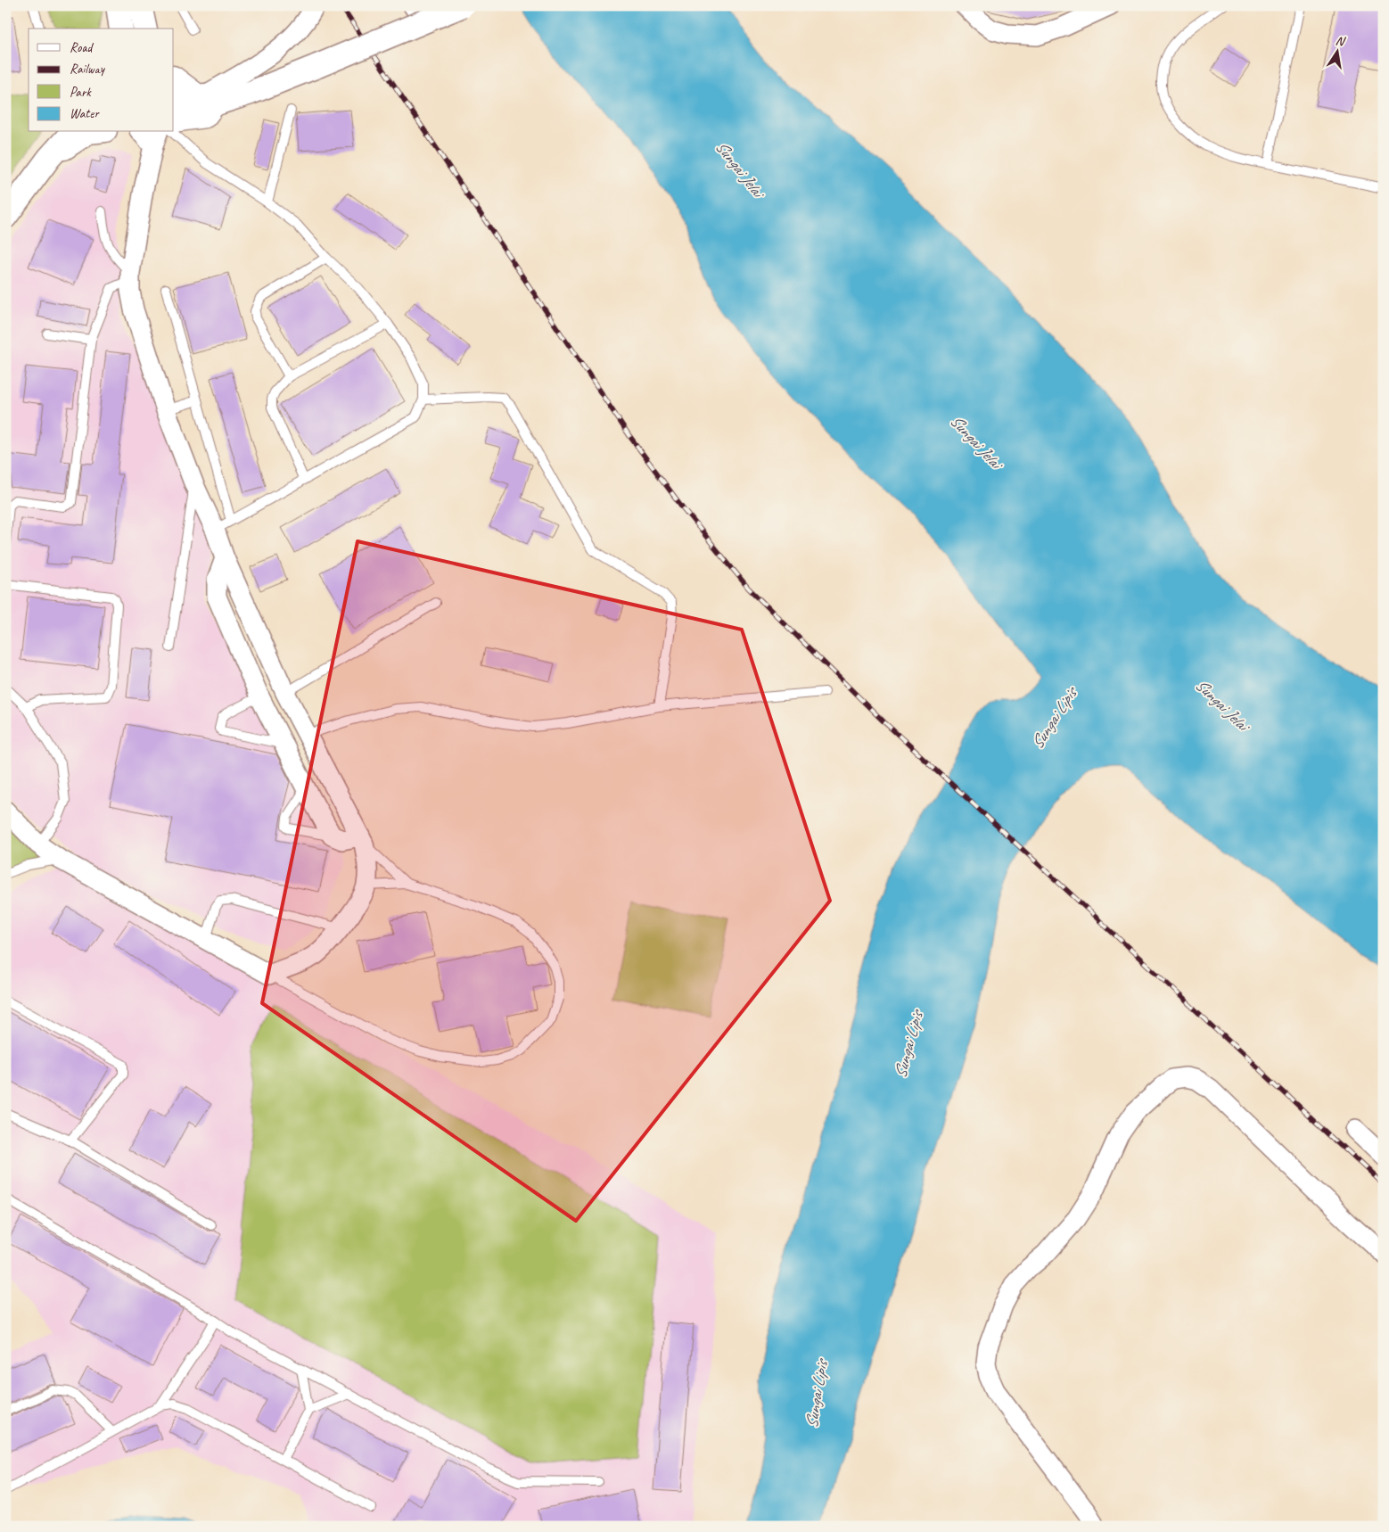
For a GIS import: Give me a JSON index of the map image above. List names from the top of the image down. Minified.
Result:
{"water":["Sungai Jelai","Sungai Lipis"],"legend":["Road","Railway","Park","Water"],"north":"top"}
